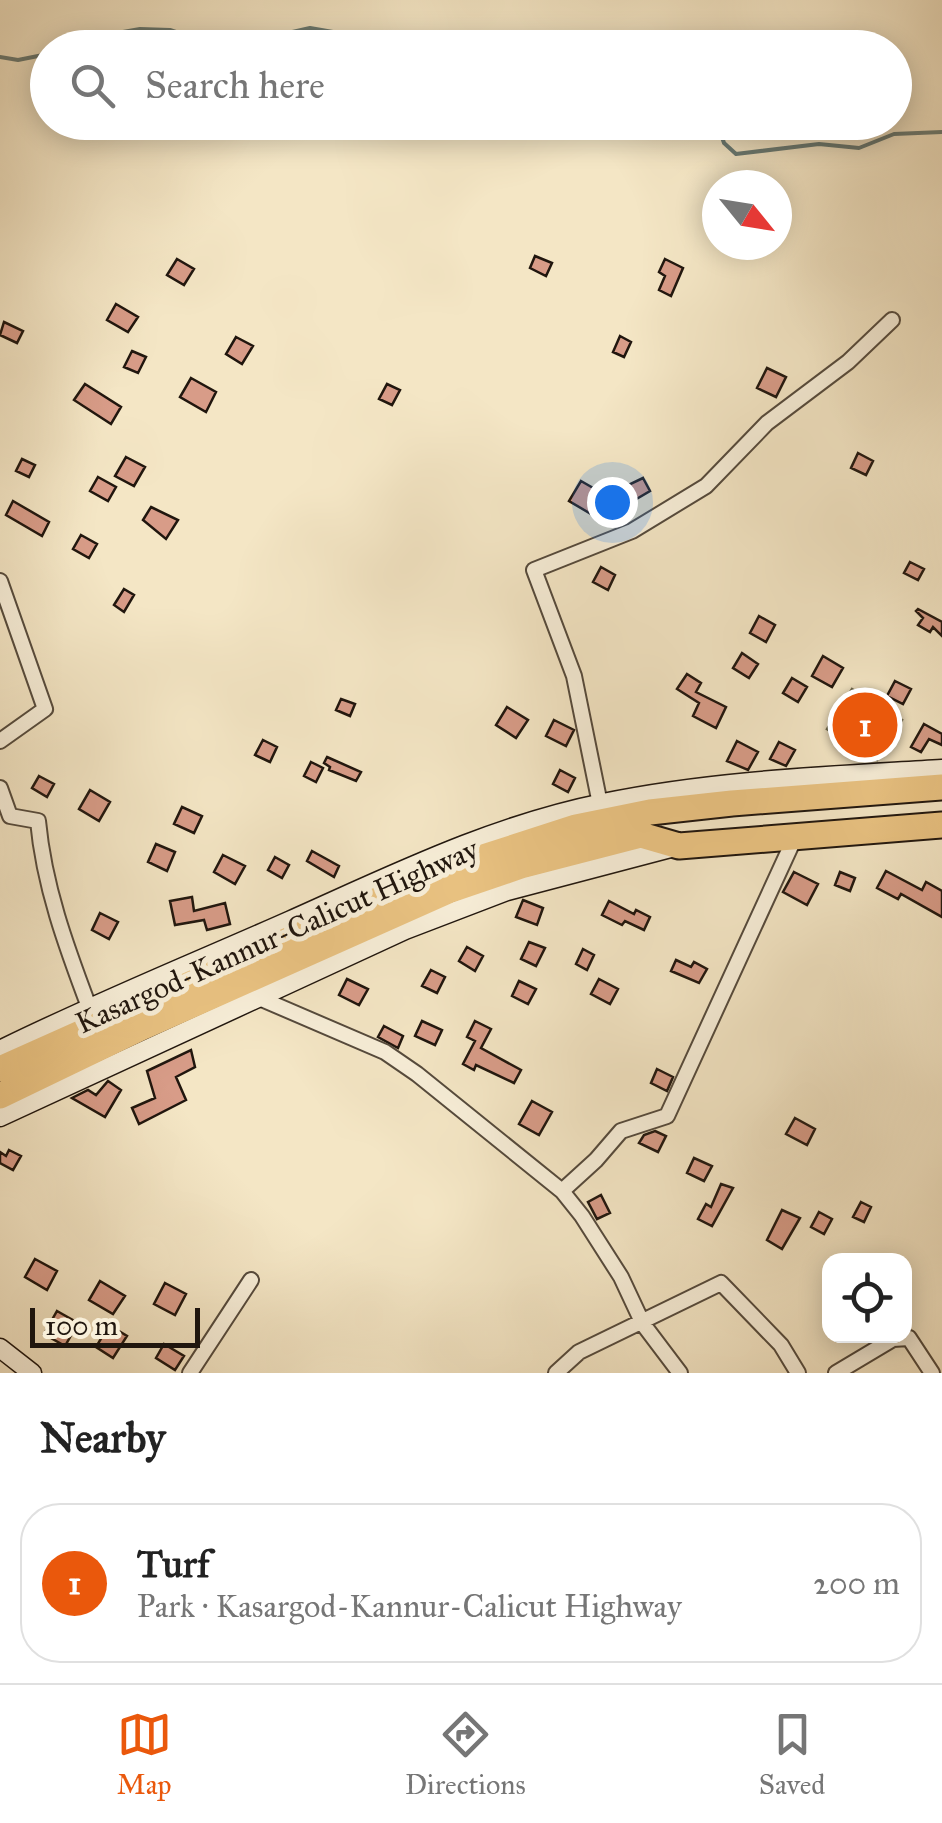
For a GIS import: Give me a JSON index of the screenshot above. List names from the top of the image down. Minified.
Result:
{"streets":{"highway":["Kasargod-Kannur-Calicut Highway"]},"scale_bar":"100 m","north":"bottom right","page":{"search":"Search here","pins":"1","scale":"100 m","heading":"Nearby","list":[{"mark":"1","name":"Turf","note":"Park · Kasargod-Kannur-Calicut Highway","value":"200 m"}],"nav":["Map","Directions","Saved"]}}
